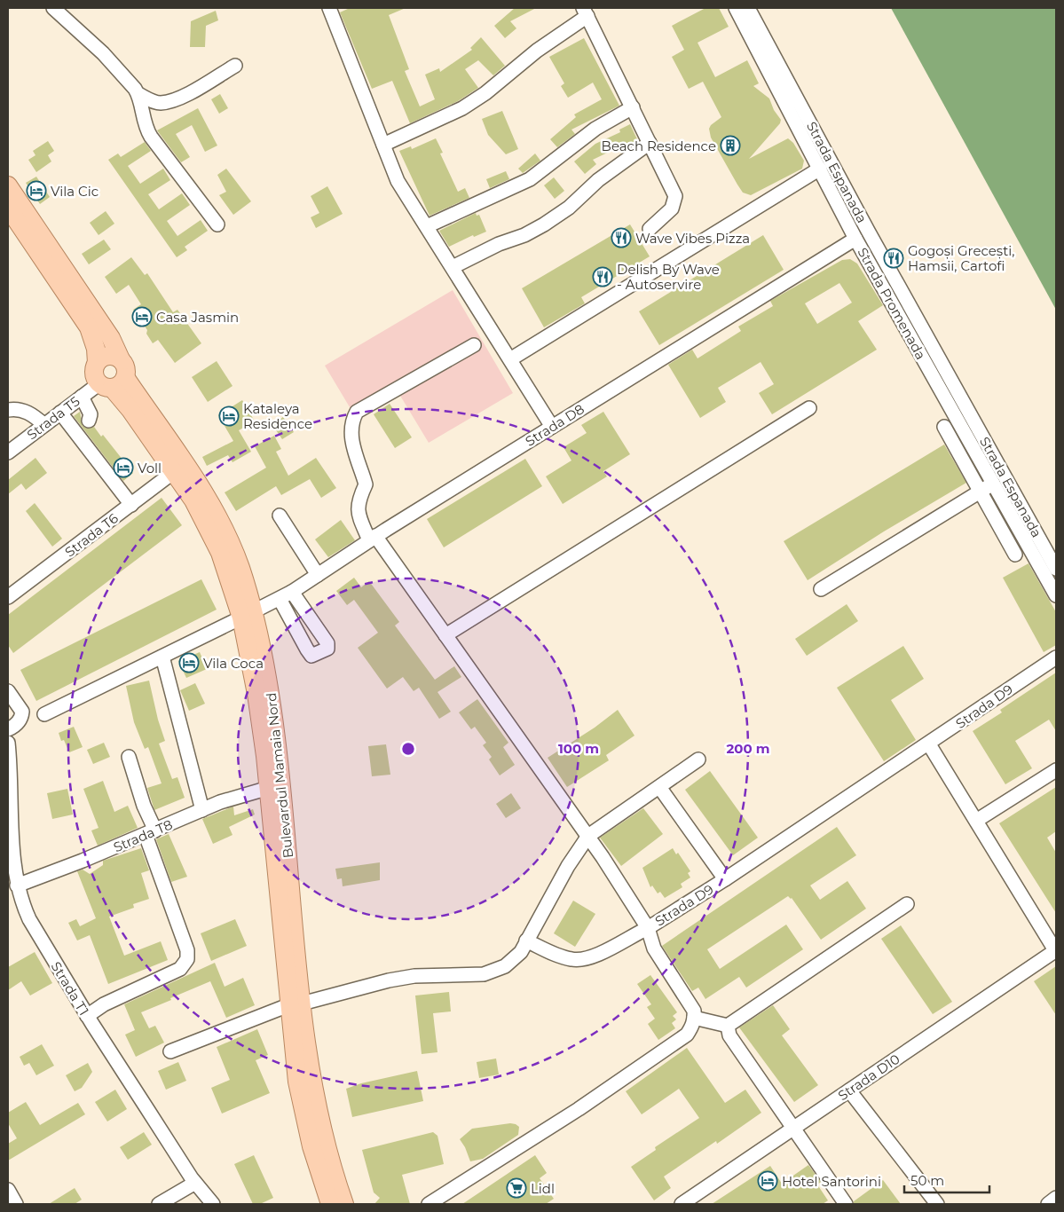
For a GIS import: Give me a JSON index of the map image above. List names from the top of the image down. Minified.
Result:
{"streets":{"main road":["Bulevardul Mamaia Nord"],"street":["Strada Espanada","Strada Promenada","Strada T5","Strada D8","Strada T6","Strada D9","Strada T8","Strada T1","Strada D10"]},"crossings":[["Strada Promenada","Strada D8"],["Strada T5","Bulevardul Mamaia Nord"],["Strada D8","Bulevardul Mamaia Nord"],["Strada T6","Bulevardul Mamaia Nord"],["Bulevardul Mamaia Nord","Strada T8"],["Strada T8","Strada T1"]],"places":{"building":["Beach Residence"],"hotel":["Vila Cic","Casa Jasmin","Kataleya Residence","Voll","Vila Coca","Hotel Santorini"],"restaurant":["Wave Vibes Pizza","Gogoși Grecești, Hamsii, Cartofi","Delish By Wave - Autoservire"],"supermarket":["Lidl"]},"scale_bar":"50 m","rings":["100 m","200 m"]}
